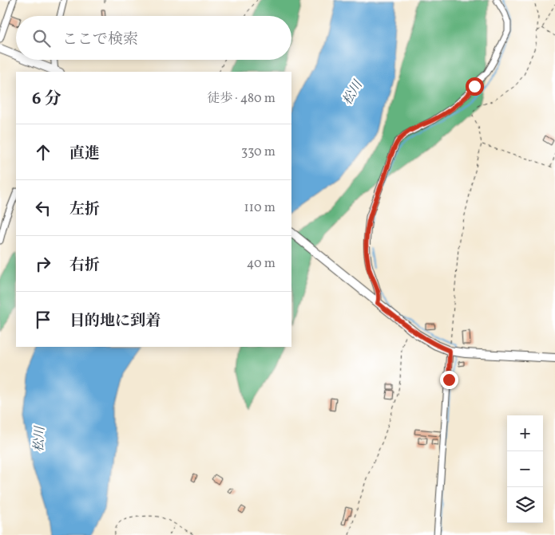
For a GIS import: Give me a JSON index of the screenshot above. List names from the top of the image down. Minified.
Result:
{"water":["松川"],"page":{"search":"ここで検索","heading":["6 分","徒歩 · 480 m"],"list":[["直進","330 m"],["左折","110 m"],["右折","40 m"],"目的地に到着"],"map_buttons":["+","−"]}}
